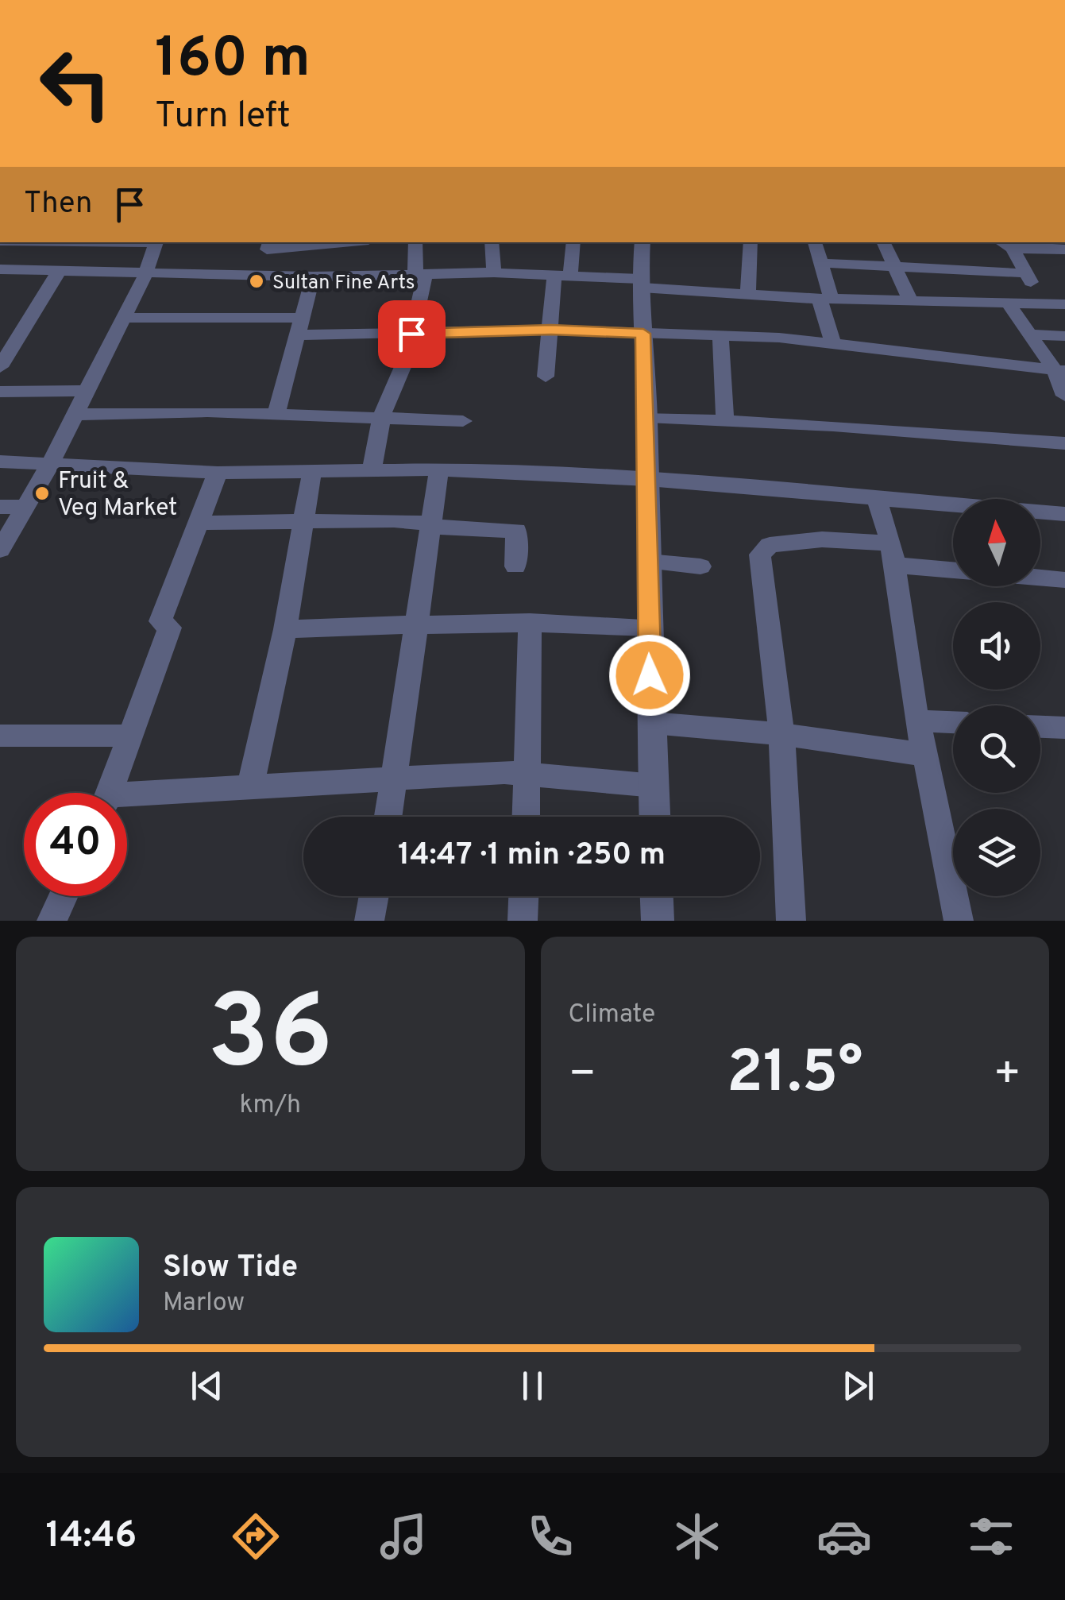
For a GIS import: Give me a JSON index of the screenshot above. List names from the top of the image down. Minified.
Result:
{"places":["Sultan Fine Arts","Fruit & Veg Market"],"north":"top","page":{"turn":["160 m","Turn left"],"then":"Then","limit":"40","trip":"14:47 · 1 min · 250 m","tile":[["36","km/h"],"Climate"],"heat":["−","21.5°","+"],"song":["Slow Tide","Marlow"],"tabs":"14:46"}}
